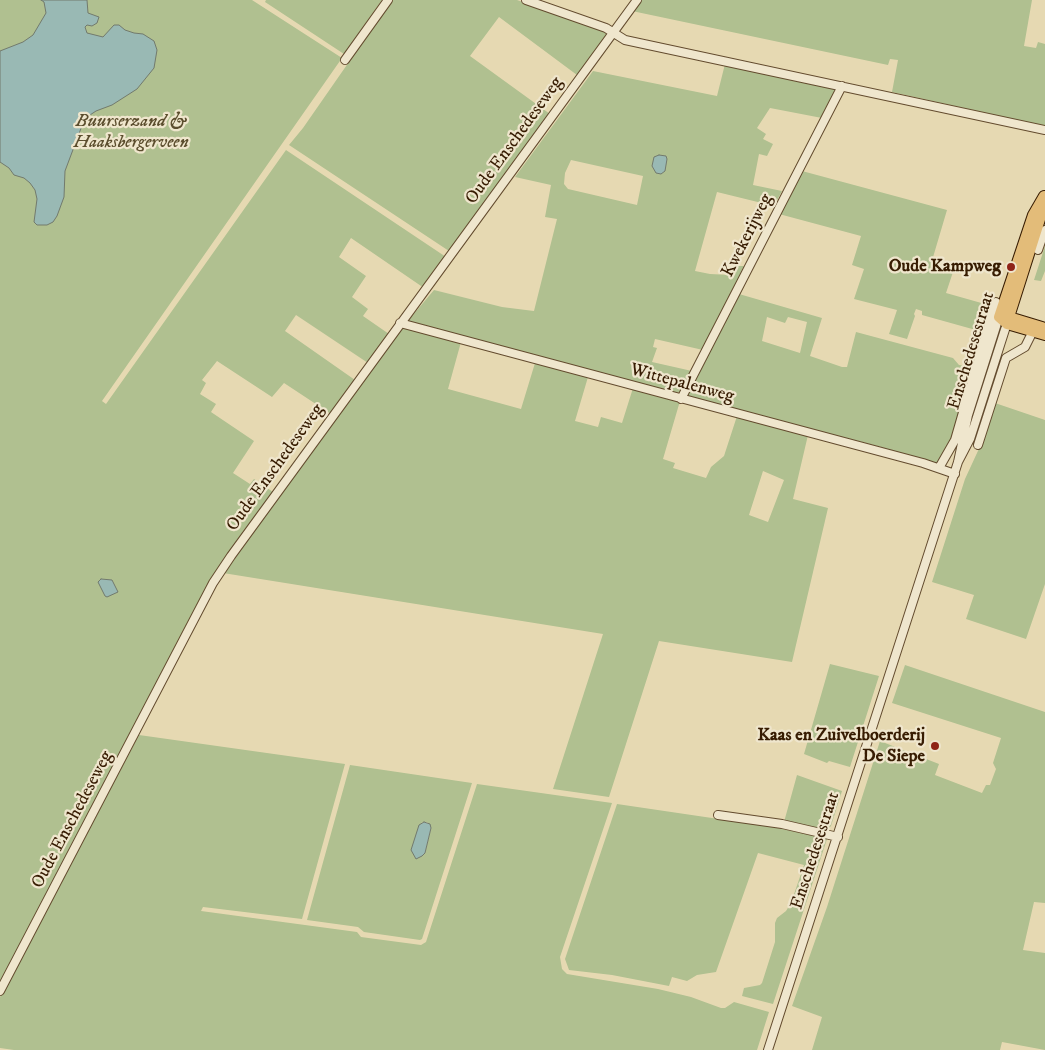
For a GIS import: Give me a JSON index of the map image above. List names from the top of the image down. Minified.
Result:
{"streets":{"main road":["Enschedesestraat"],"street":["Oude Enschedeseweg","Kwekerijweg","Wittepalenweg"]},"crossings":[["Oude Enschedeseweg","Wittepalenweg"],["Kwekerijweg","Wittepalenweg"],["Enschedesestraat","Wittepalenweg"]],"parks":["Buurserzand & Haaksbergerveen"],"places":["Oude Kampweg","Kaas en Zuivelboerderij De Siepe"]}
